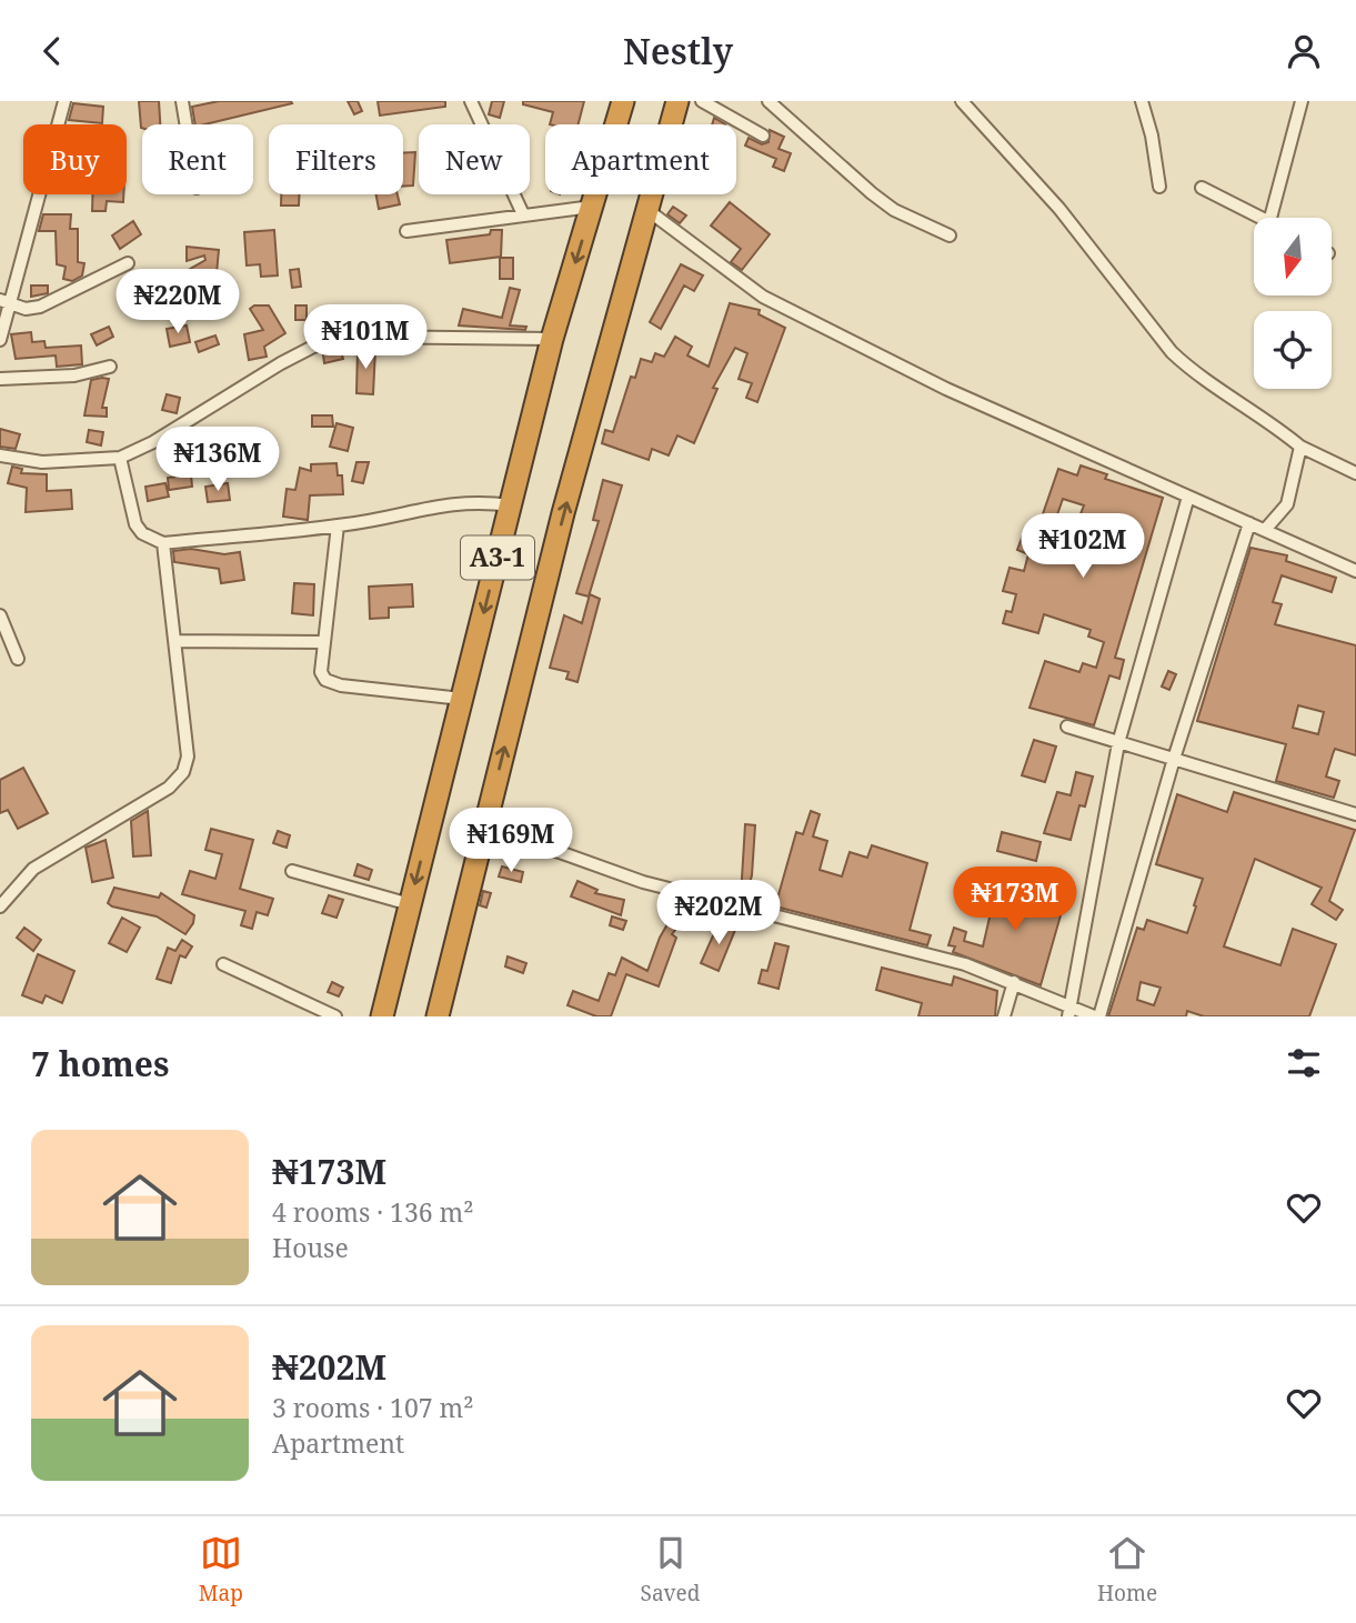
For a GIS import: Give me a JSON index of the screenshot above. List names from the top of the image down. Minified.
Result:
{"streets":{"highway":["A3-1"]},"north":"bottom","page":{"header":"Nestly","chip":["Buy","Rent","Filters","New","Apartment"],"price":["₦220M","₦101M","₦136M","₦102M","₦169M","₦173M","₦202M"],"heading":"7 homes","list":[{"name":"₦173M","note":"4 rooms · 136 m² · House"},{"name":"₦202M","note":"3 rooms · 107 m² · Apartment"}],"tabs":["Map","Saved","Home"]}}
